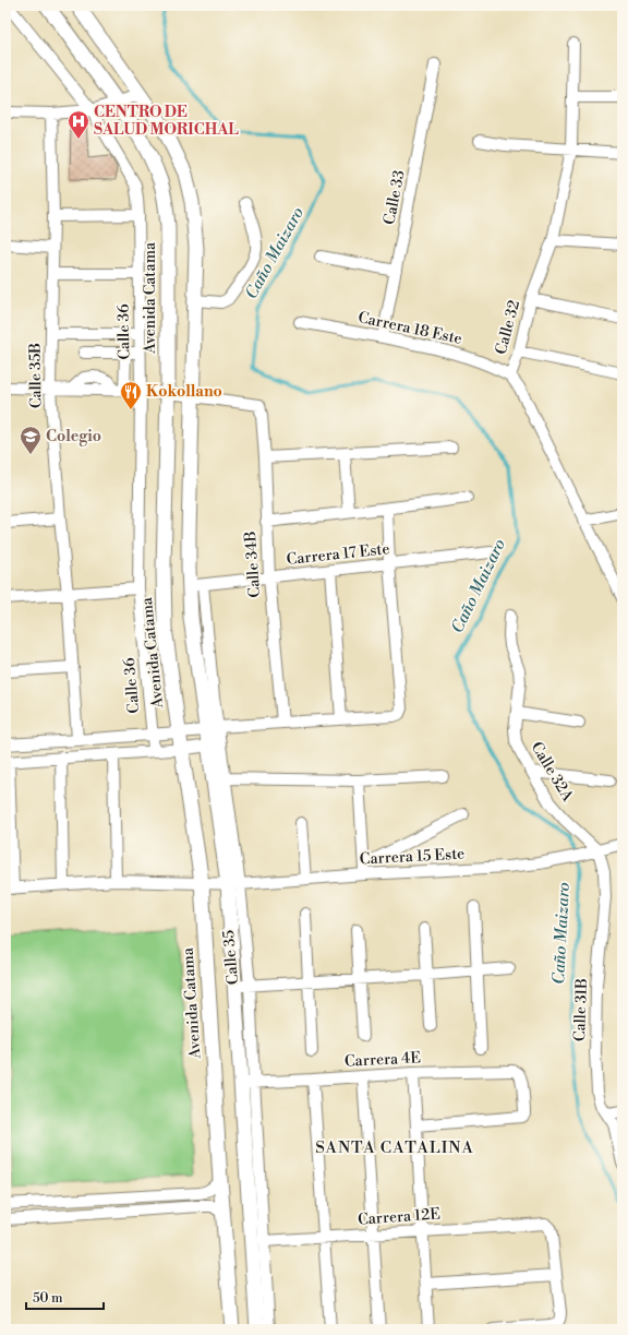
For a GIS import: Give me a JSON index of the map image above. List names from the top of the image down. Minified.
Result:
{"streets":{"main road":["Avenida Catama"],"street":["Calle 33","Calle 32","Carrera 18 Este","Calle 36","Calle 35B","Carrera 17 Este","Calle 34B","Calle 32A","Carrera 15 Este","Calle 35","Calle 31B","Carrera 4E","Carrera 12E"]},"crossings":[["Calle 33","Carrera 18 Este"],["Avenida Catama","Carrera 15 Este"],["Calle 32","Carrera 18 Este"],["Carrera 17 Este","Calle 34B"],["Calle 32A","Carrera 15 Este"],["Calle 32A","Calle 31B"],["Carrera 15 Este","Calle 35"],["Carrera 15 Este","Calle 31B"],["Calle 35","Carrera 4E"],["Calle 35","Carrera 12E"]],"districts":["SANTA CATALINA"],"water":["Caño Maizaro"],"places":{"hospital":["CENTRO DE SALUD MORICHAL"],"restaurant":["Kokollano"],"school or university":["Colegio"]},"scale_bar":"50 m"}
